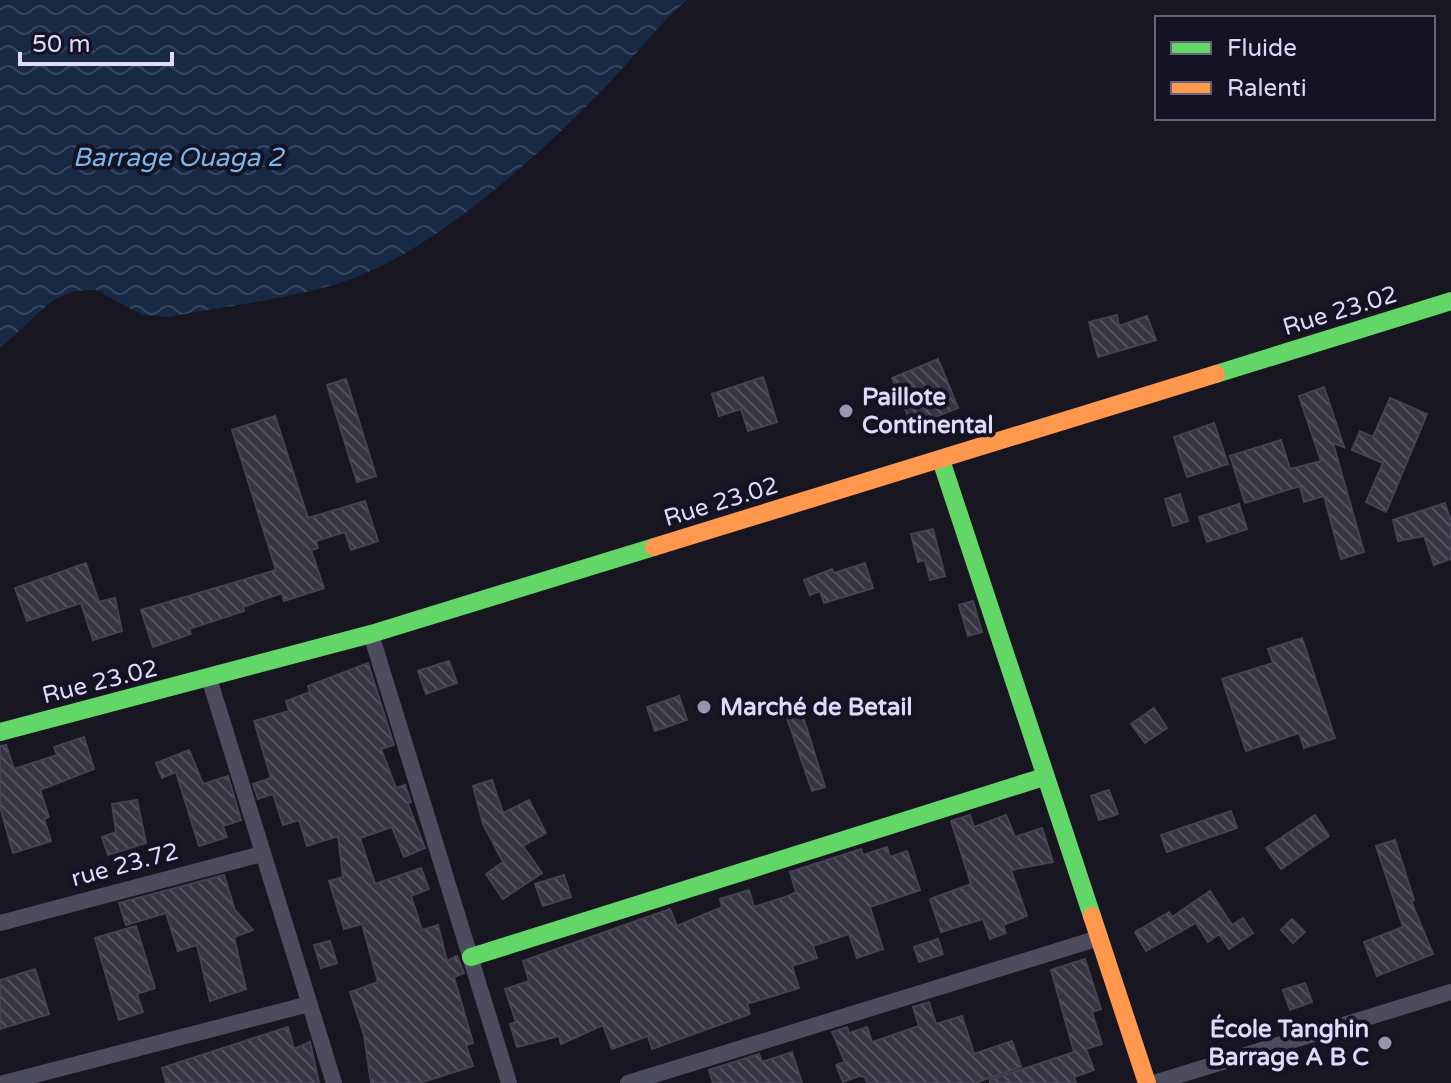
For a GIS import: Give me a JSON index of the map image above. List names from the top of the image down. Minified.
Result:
{"streets":{"street":["Rue 23.02","rue 23.72"]},"water":["Barrage Ouaga 2"],"places":["Paillote Continental","Marché de Betail","École Tanghin Barrage A B C"],"legend":["Fluide","Ralenti"],"scale_bar":"50 m"}
